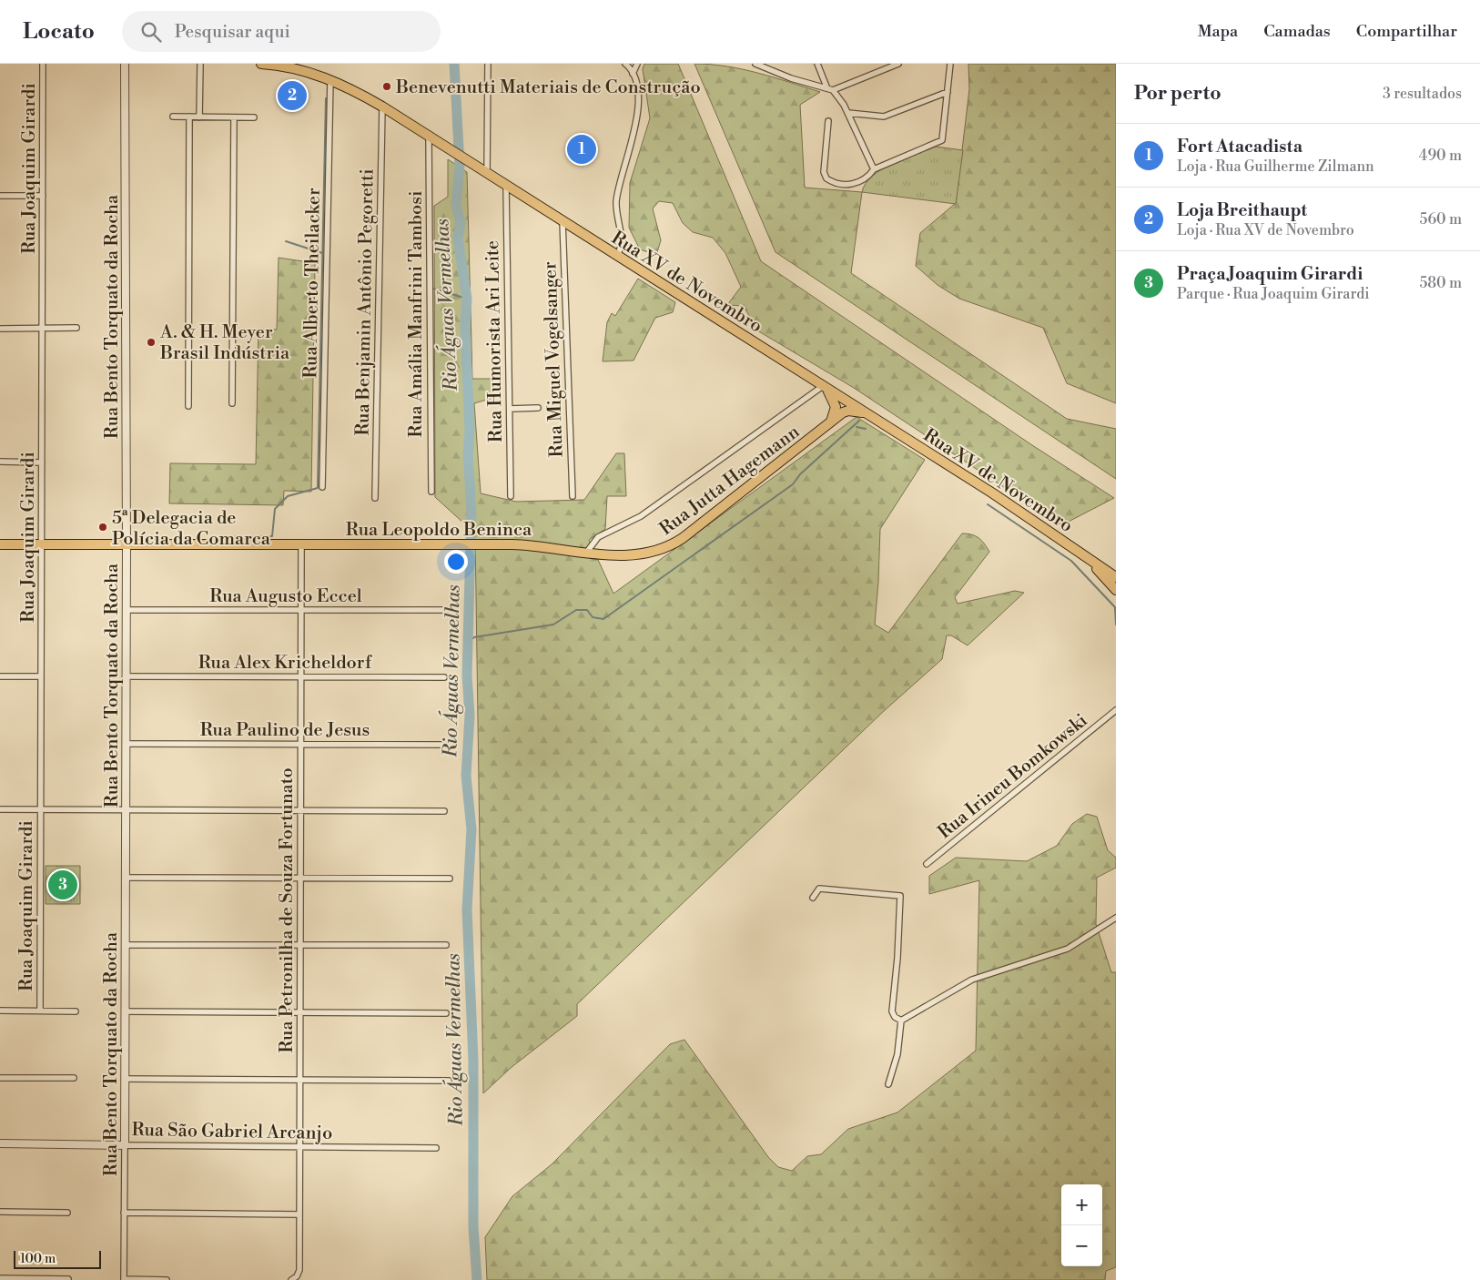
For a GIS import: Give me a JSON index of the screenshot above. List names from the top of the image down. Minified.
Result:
{"streets":{"main road":["Rua XV de Novembro","Rua Jutta Hagemann","Rua Leopoldo Beninca"],"street":["Rua Joaquim Girardi","Rua Alberto Theilacker","Rua Benjamin Antônio Pegoretti","Rua Amália Manfrini Tambosi","Rua Bento Torquato da Rocha","Rua Humorista Ari Leite","Rua Miguel Vogelsanger","Rua Augusto Eccel","Rua Alex Kricheldorf","Rua Paulino de Jesus","Rua Irineu Bomkowski","Rua Petronilha de Souza Fortunato","Rua São Gabriel Arcanjo"]},"crossings":[["Rua Joaquim Girardi","Rua Leopoldo Beninca"],["Rua XV de Novembro","Rua Alberto Theilacker"],["Rua XV de Novembro","Rua Benjamin Antônio Pegoretti"],["Rua XV de Novembro","Rua Amália Manfrini Tambosi"],["Rua XV de Novembro","Rua Humorista Ari Leite"],["Rua XV de Novembro","Rua Miguel Vogelsanger"],["Rua XV de Novembro","Rua Jutta Hagemann"],["Rua Bento Torquato da Rocha","Rua Leopoldo Beninca"],["Rua Bento Torquato da Rocha","Rua Augusto Eccel"],["Rua Bento Torquato da Rocha","Rua Alex Kricheldorf"],["Rua Bento Torquato da Rocha","Rua Paulino de Jesus"],["Rua Bento Torquato da Rocha","Rua São Gabriel Arcanjo"],["Rua Jutta Hagemann","Rua Leopoldo Beninca"],["Rua Leopoldo Beninca","Rua Petronilha de Souza Fortunato"],["Rua Augusto Eccel","Rua Petronilha de Souza Fortunato"],["Rua Alex Kricheldorf","Rua Petronilha de Souza Fortunato"],["Rua Paulino de Jesus","Rua Petronilha de Souza Fortunato"],["Rua Petronilha de Souza Fortunato","Rua São Gabriel Arcanjo"]],"water":["Rio Águas Vermelhas"],"places":["Benevenutti Materiais de Construção","A. & H. Meyer Brasil Indústria","5ª Delegacia de Polícia da Comarca"],"scale_bar":"100 m","page":{"header":"Locato","search":"Pesquisar aqui","nav":["Mapa","Camadas","Compartilhar"],"heading":["Por perto","3 resultados"],"pins":["2","1","3"],"list":[{"mark":"1","name":"Fort Atacadista","note":"Loja · Rua Guilherme Zilmann","value":"490 m"},{"mark":"2","name":"Loja Breithaupt","note":"Loja · Rua XV de Novembro","value":"560 m"},{"mark":"3","name":"Praça Joaquim Girardi","note":"Parque · Rua Joaquim Girardi","value":"580 m"}],"map_buttons":["+","−"],"scale":"100 m"}}
